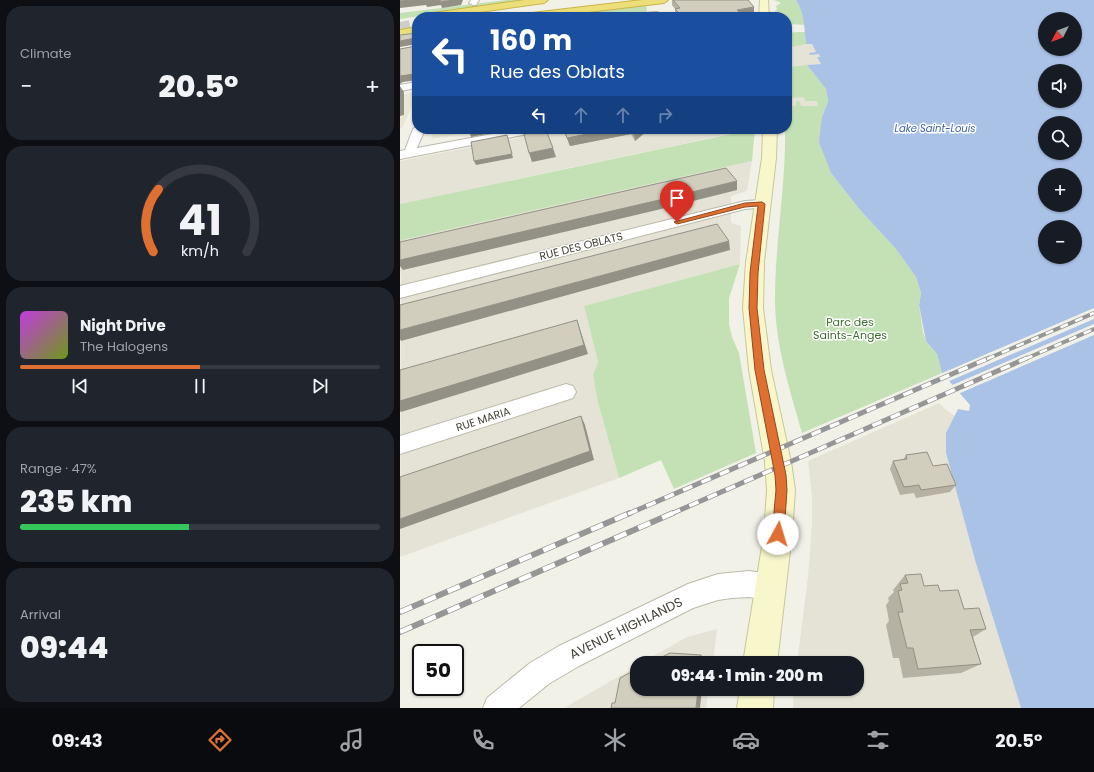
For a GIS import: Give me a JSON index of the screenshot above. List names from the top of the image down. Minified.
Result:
{"streets":{"street":["RUE DES OBLATS","RUE MARIA","AVENUE HIGHLANDS"]},"water":["Lake Saint-Louis"],"parks":["Parc des Saints-Anges"],"north":"bottom left","page":{"tile":["Climate",["Range · 47%","235 km"],["Arrival","09:44"]],"map_buttons":["+","−"],"turn":["160 m","Rue des Oblats"],"heat":["−","20.5°","+"],"song":["Night Drive","The Halogens"],"limit":"50","trip":"09:44 · 1 min · 200 m","tabs":["09:43","20.5°"],"gauge":["41","km/h"]}}
